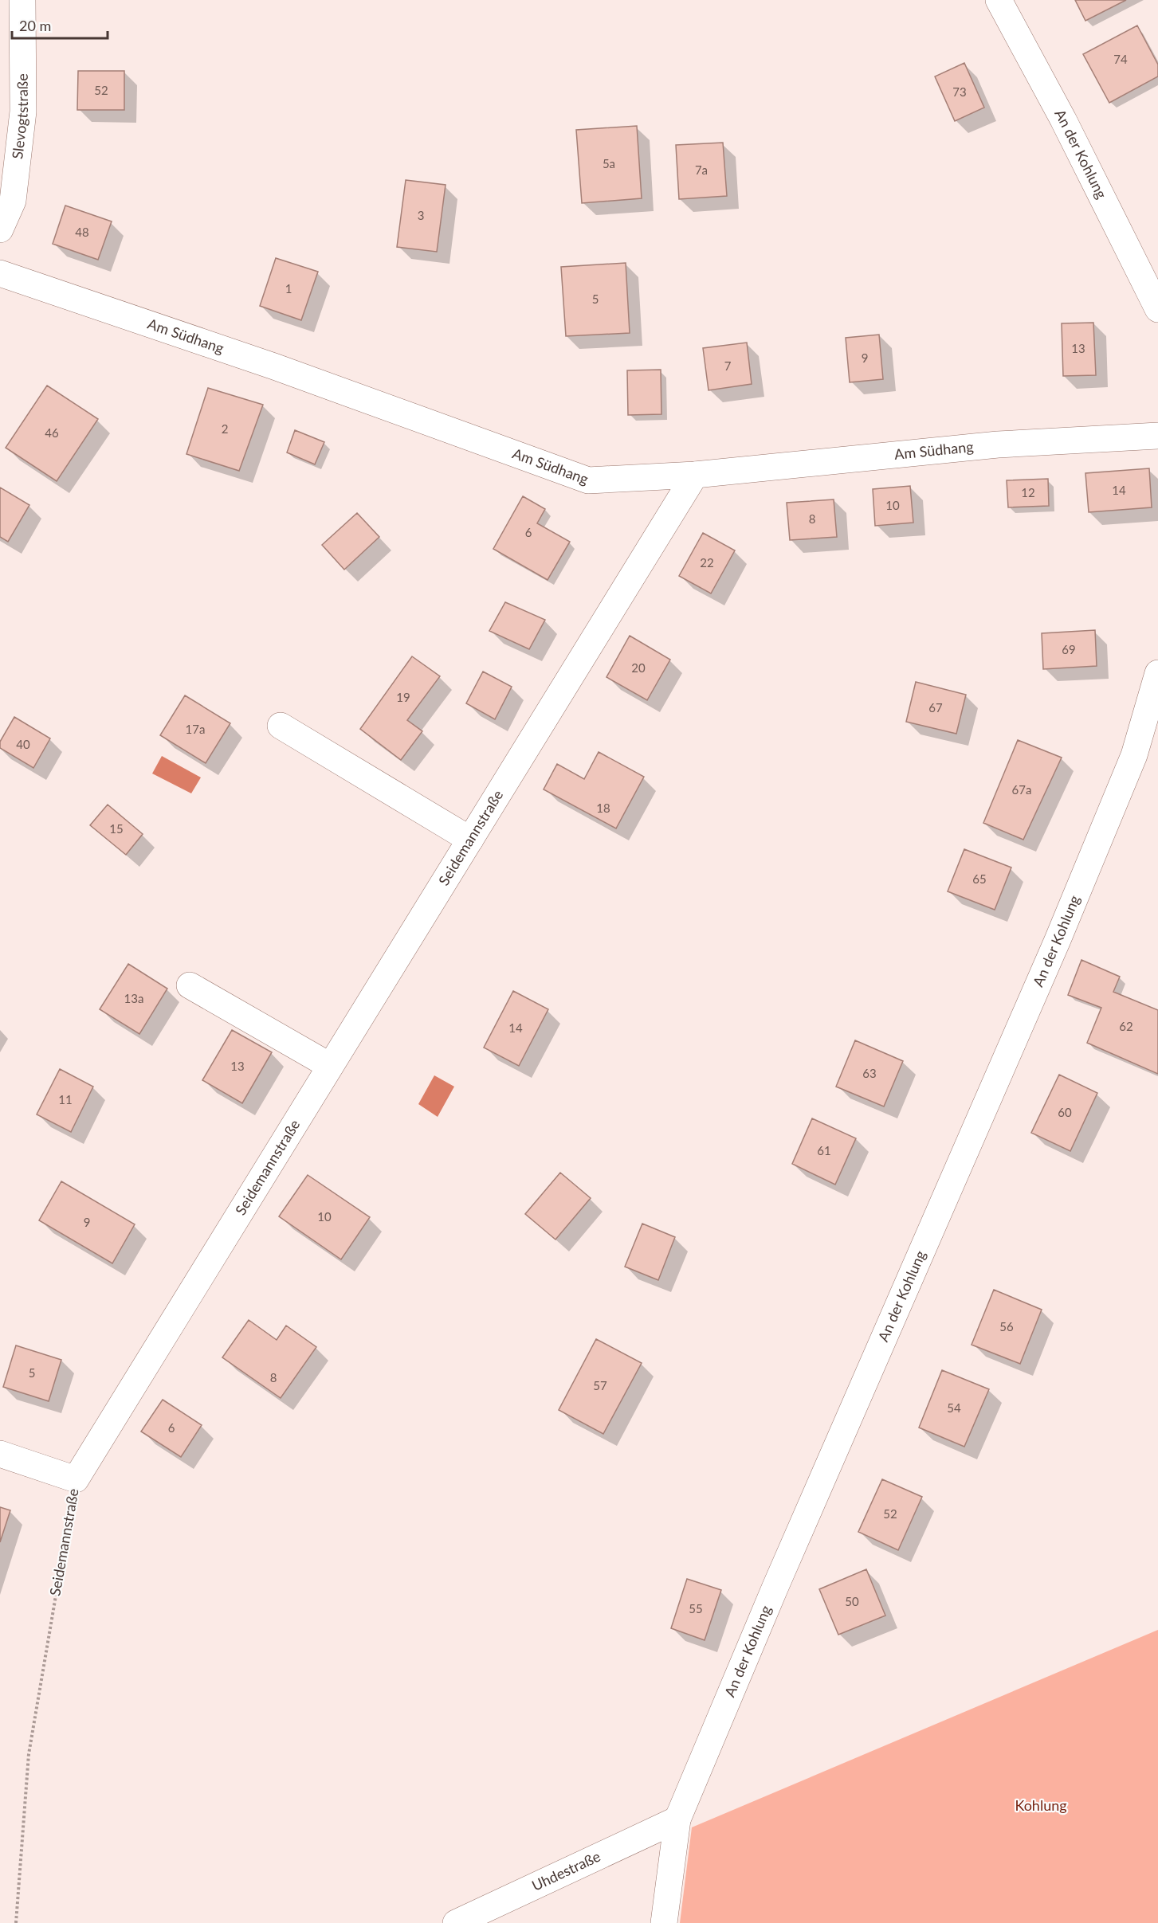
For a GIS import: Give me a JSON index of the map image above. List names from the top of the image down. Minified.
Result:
{"streets":{"street":["Slevogtstraße","An der Kohlung","Am Südhang","Seidemannstraße","Uhdestraße"]},"crossings":[["An der Kohlung","Uhdestraße"],["Am Südhang","Seidemannstraße"]],"parks":["Kohlung"],"house_numbers":["74","52","73","5a","7a","3","48","1","5","13","9","7","2","46","14","12","10","8","6","22","69","20","19","67","17a","40","67a","18","15","65","13a","62","14","13","63","11","60","61","10","9","56","5","8","57","54","6","52","50","55"],"scale_bar":"20 m"}
